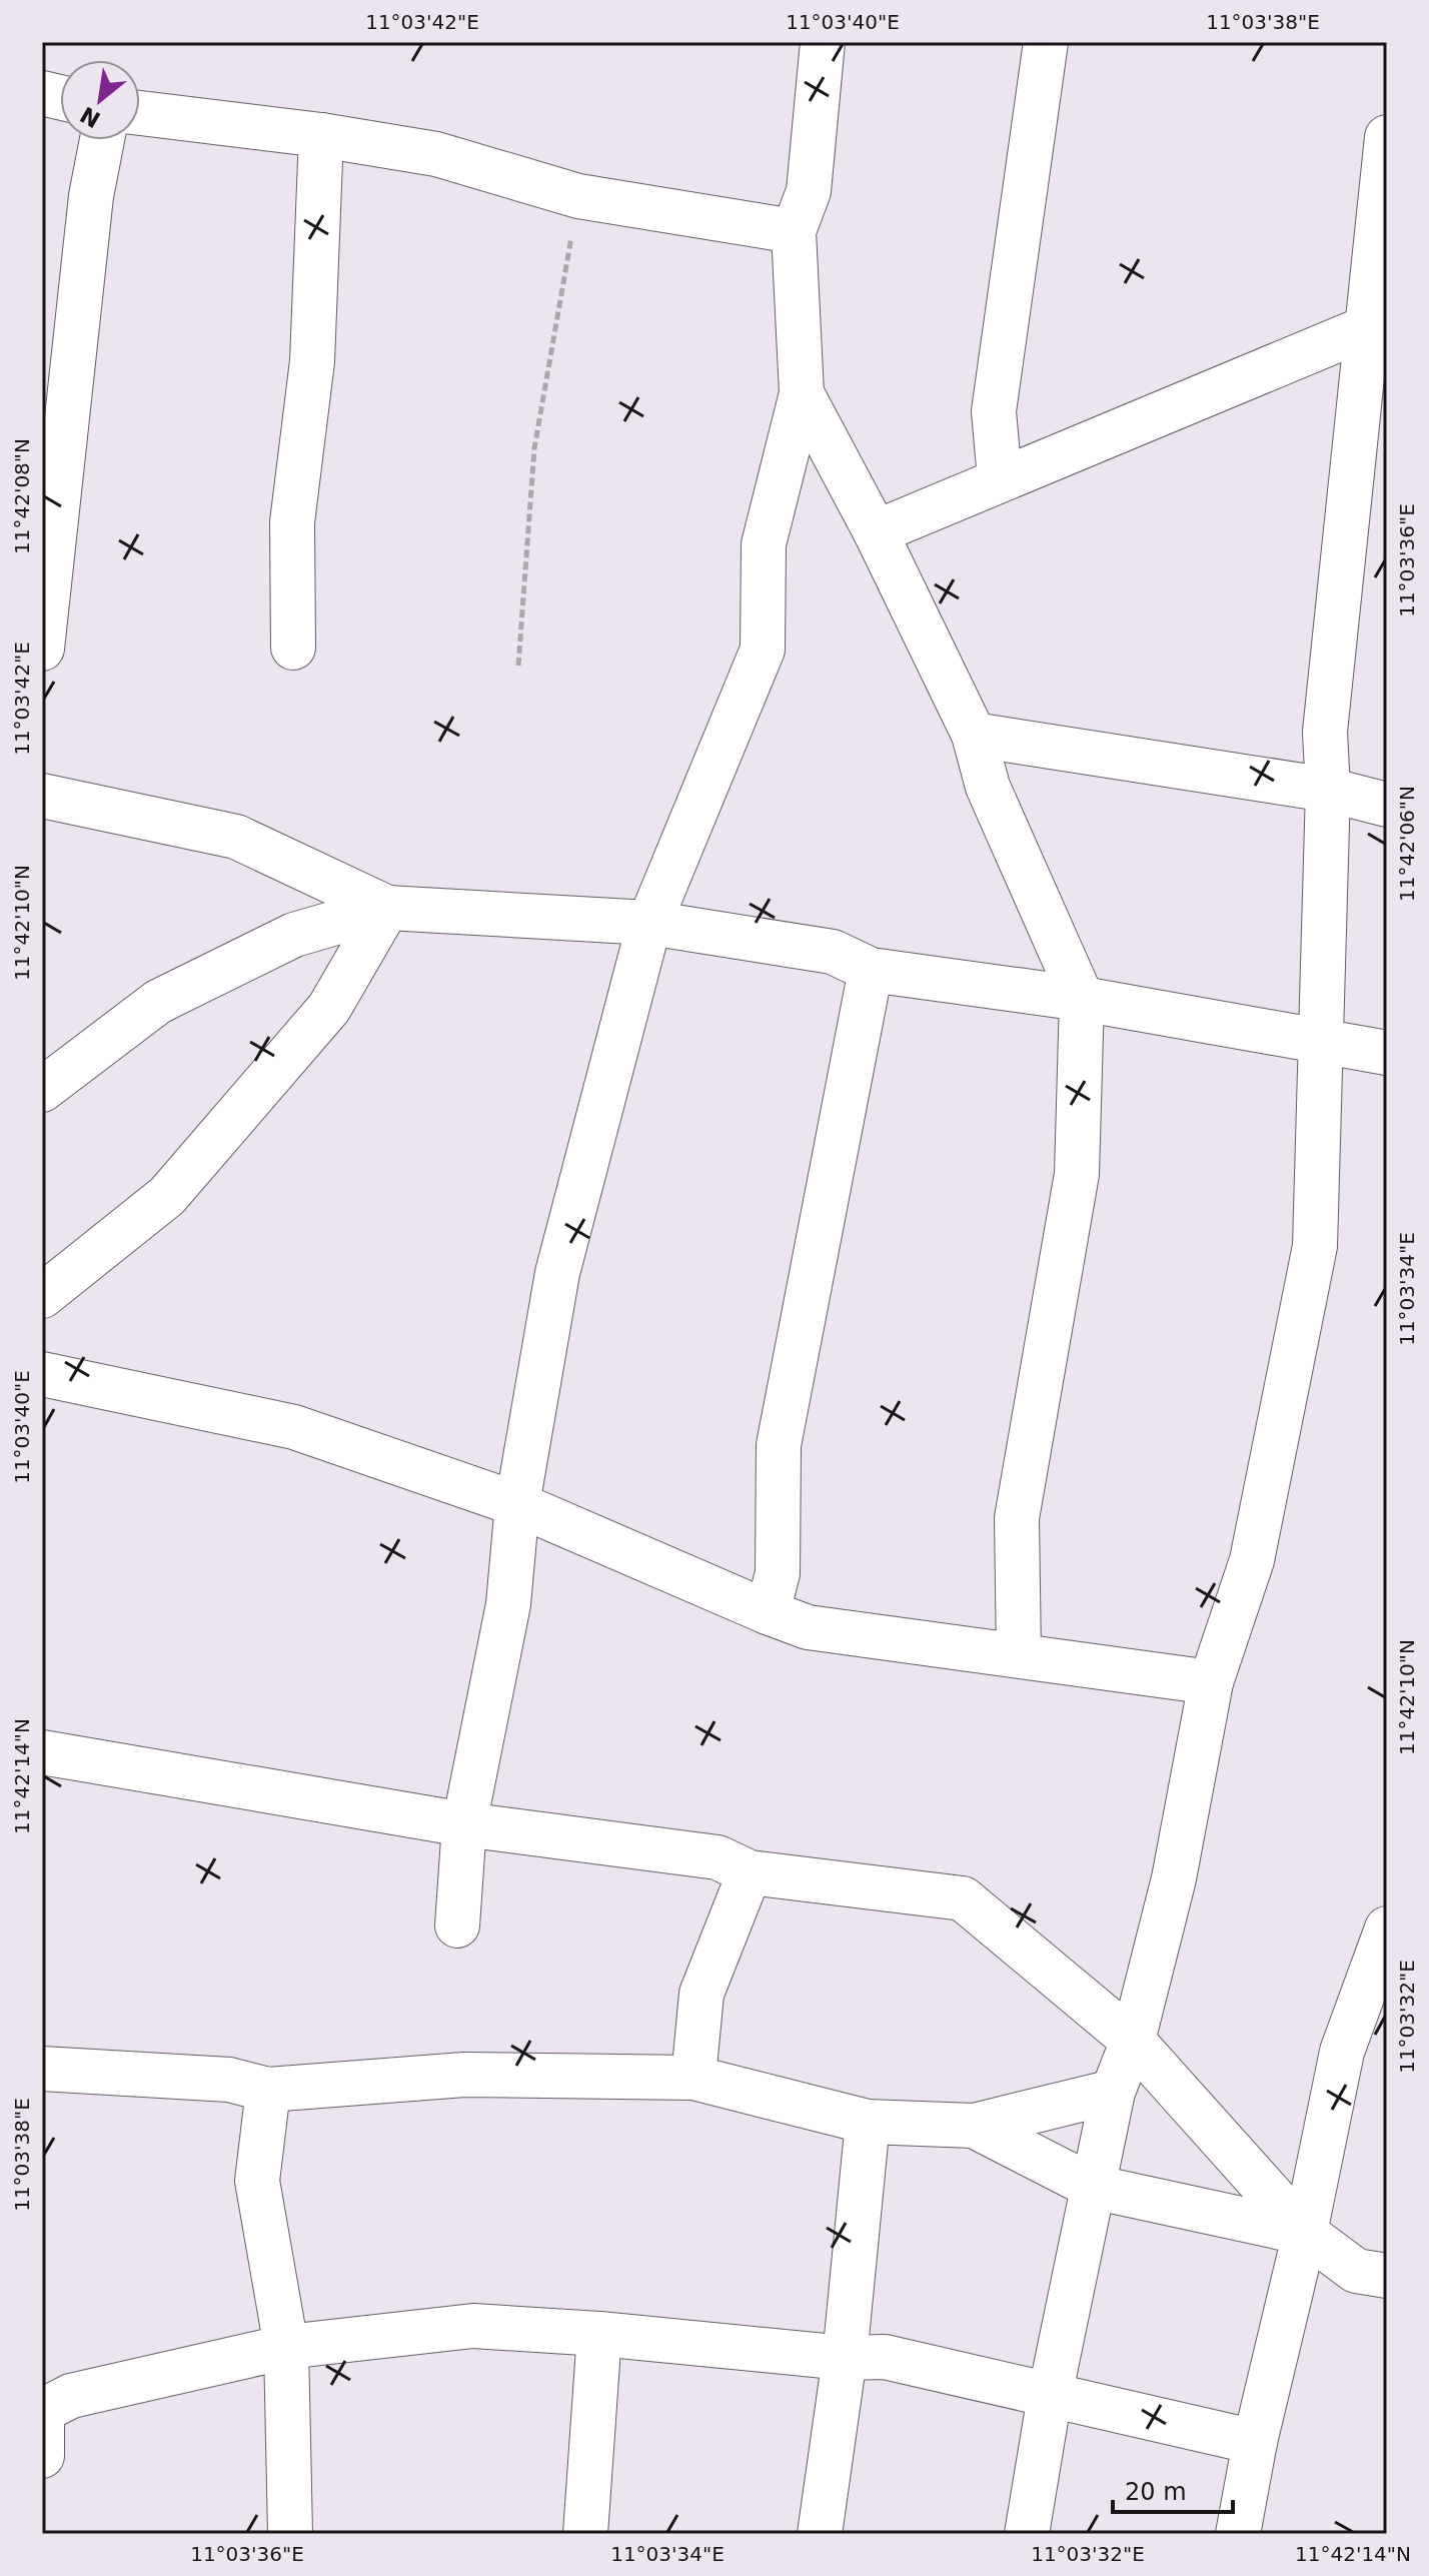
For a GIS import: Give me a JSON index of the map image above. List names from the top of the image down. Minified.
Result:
{"scale_bar":"20 m","north":"bottom left","coordinates":["11°03'42\"E","11°03'40\"E","11°03'38\"E","11°42'08\"N","11°03'36\"E","11°42'06\"N","11°42'10\"N","11°03'34\"E","11°42'14\"N","11°03'32\"E"]}
